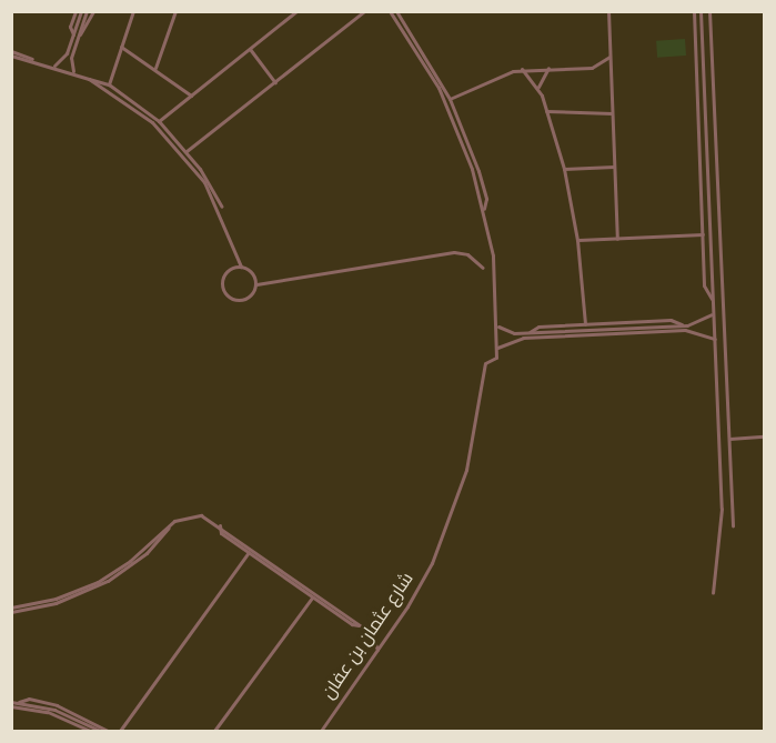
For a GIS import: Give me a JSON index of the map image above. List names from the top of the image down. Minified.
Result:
{"streets":{"street":["شارع عثمان بن عفان"]}}
